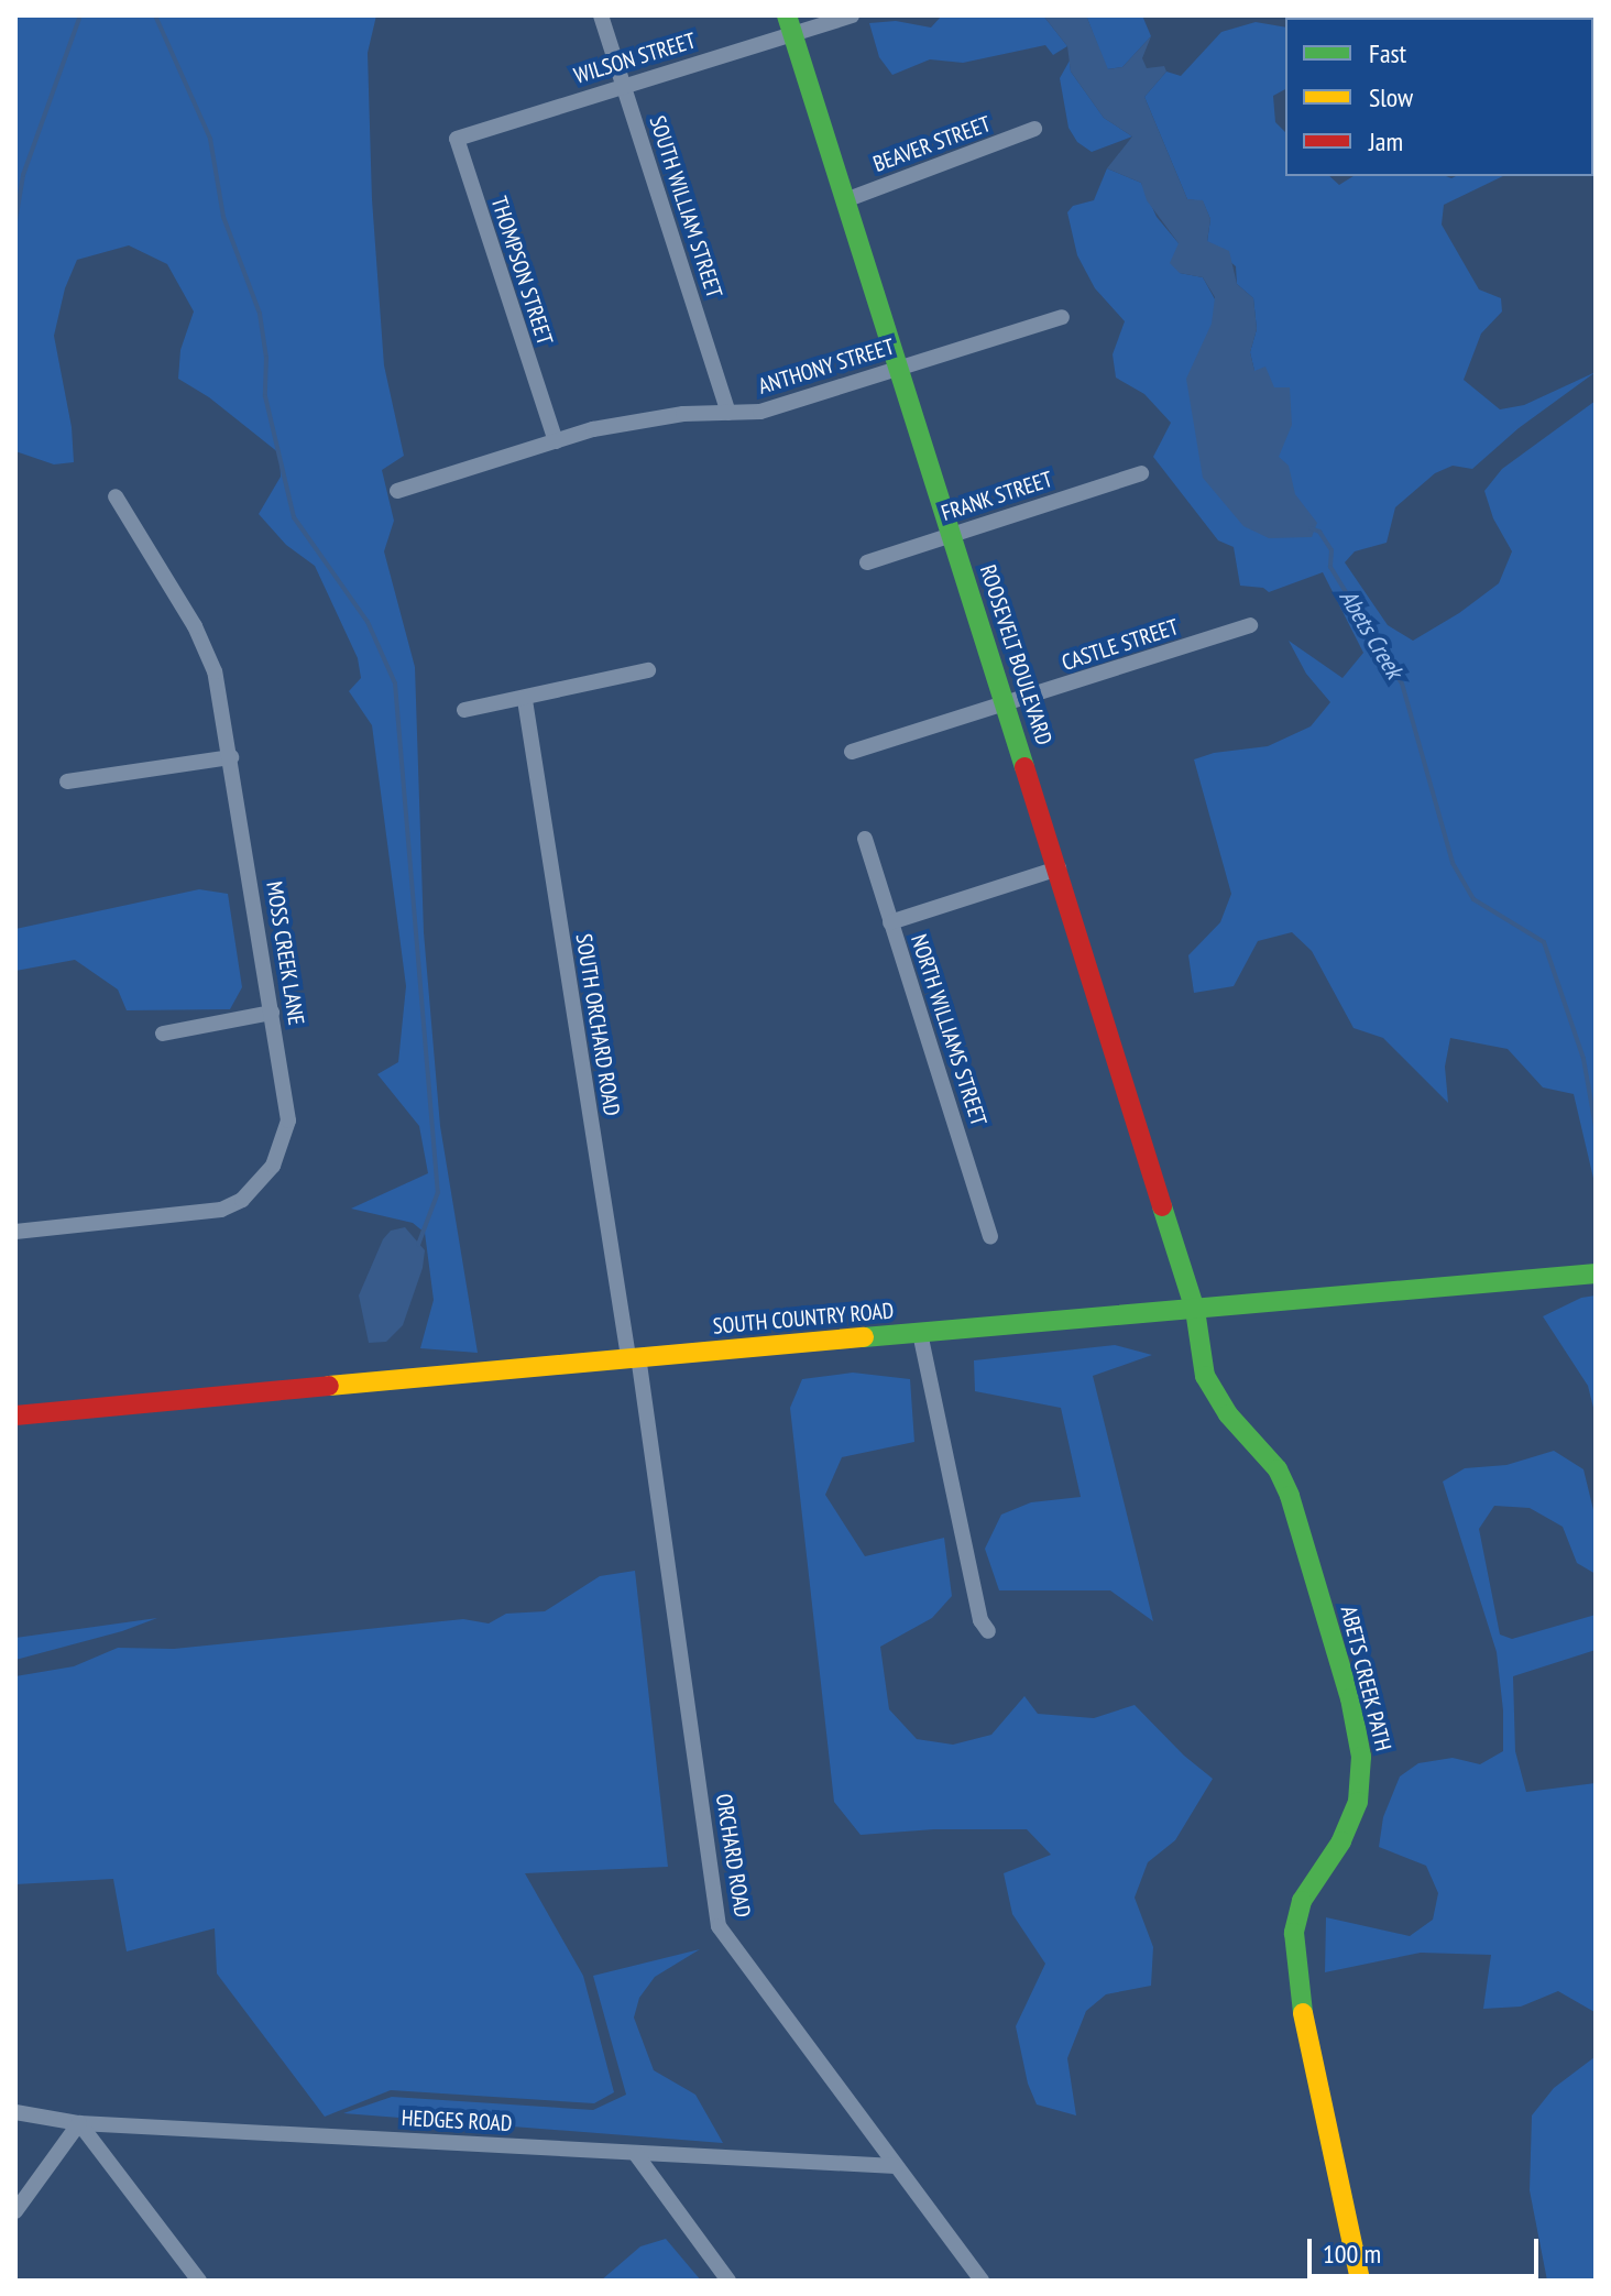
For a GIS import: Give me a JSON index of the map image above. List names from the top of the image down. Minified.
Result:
{"streets":{"street":["WILSON STREET","BEAVER STREET","SOUTH WILLIAM STREET","THOMPSON STREET","ANTHONY STREET","FRANK STREET","CASTLE STREET","ROOSEVELT BOULEVARD","MOSS CREEK LANE","SOUTH ORCHARD ROAD","NORTH WILLIAMS STREET","SOUTH COUNTRY ROAD","ABETS CREEK PATH","ORCHARD ROAD","HEDGES ROAD"]},"crossings":[["WILSON STREET","SOUTH WILLIAM STREET"],["WILSON STREET","THOMPSON STREET"],["WILSON STREET","ROOSEVELT BOULEVARD"],["BEAVER STREET","ROOSEVELT BOULEVARD"],["SOUTH WILLIAM STREET","ANTHONY STREET"],["THOMPSON STREET","ANTHONY STREET"],["ANTHONY STREET","ROOSEVELT BOULEVARD"],["FRANK STREET","ROOSEVELT BOULEVARD"],["CASTLE STREET","ROOSEVELT BOULEVARD"],["ROOSEVELT BOULEVARD","SOUTH COUNTRY ROAD"],["ROOSEVELT BOULEVARD","ABETS CREEK PATH"],["SOUTH ORCHARD ROAD","SOUTH COUNTRY ROAD"],["SOUTH ORCHARD ROAD","ORCHARD ROAD"],["SOUTH COUNTRY ROAD","ABETS CREEK PATH"],["SOUTH COUNTRY ROAD","ORCHARD ROAD"],["ORCHARD ROAD","HEDGES ROAD"]],"water":["Abets Creek"],"legend":["Fast","Slow","Jam"],"scale_bar":"100 m"}
